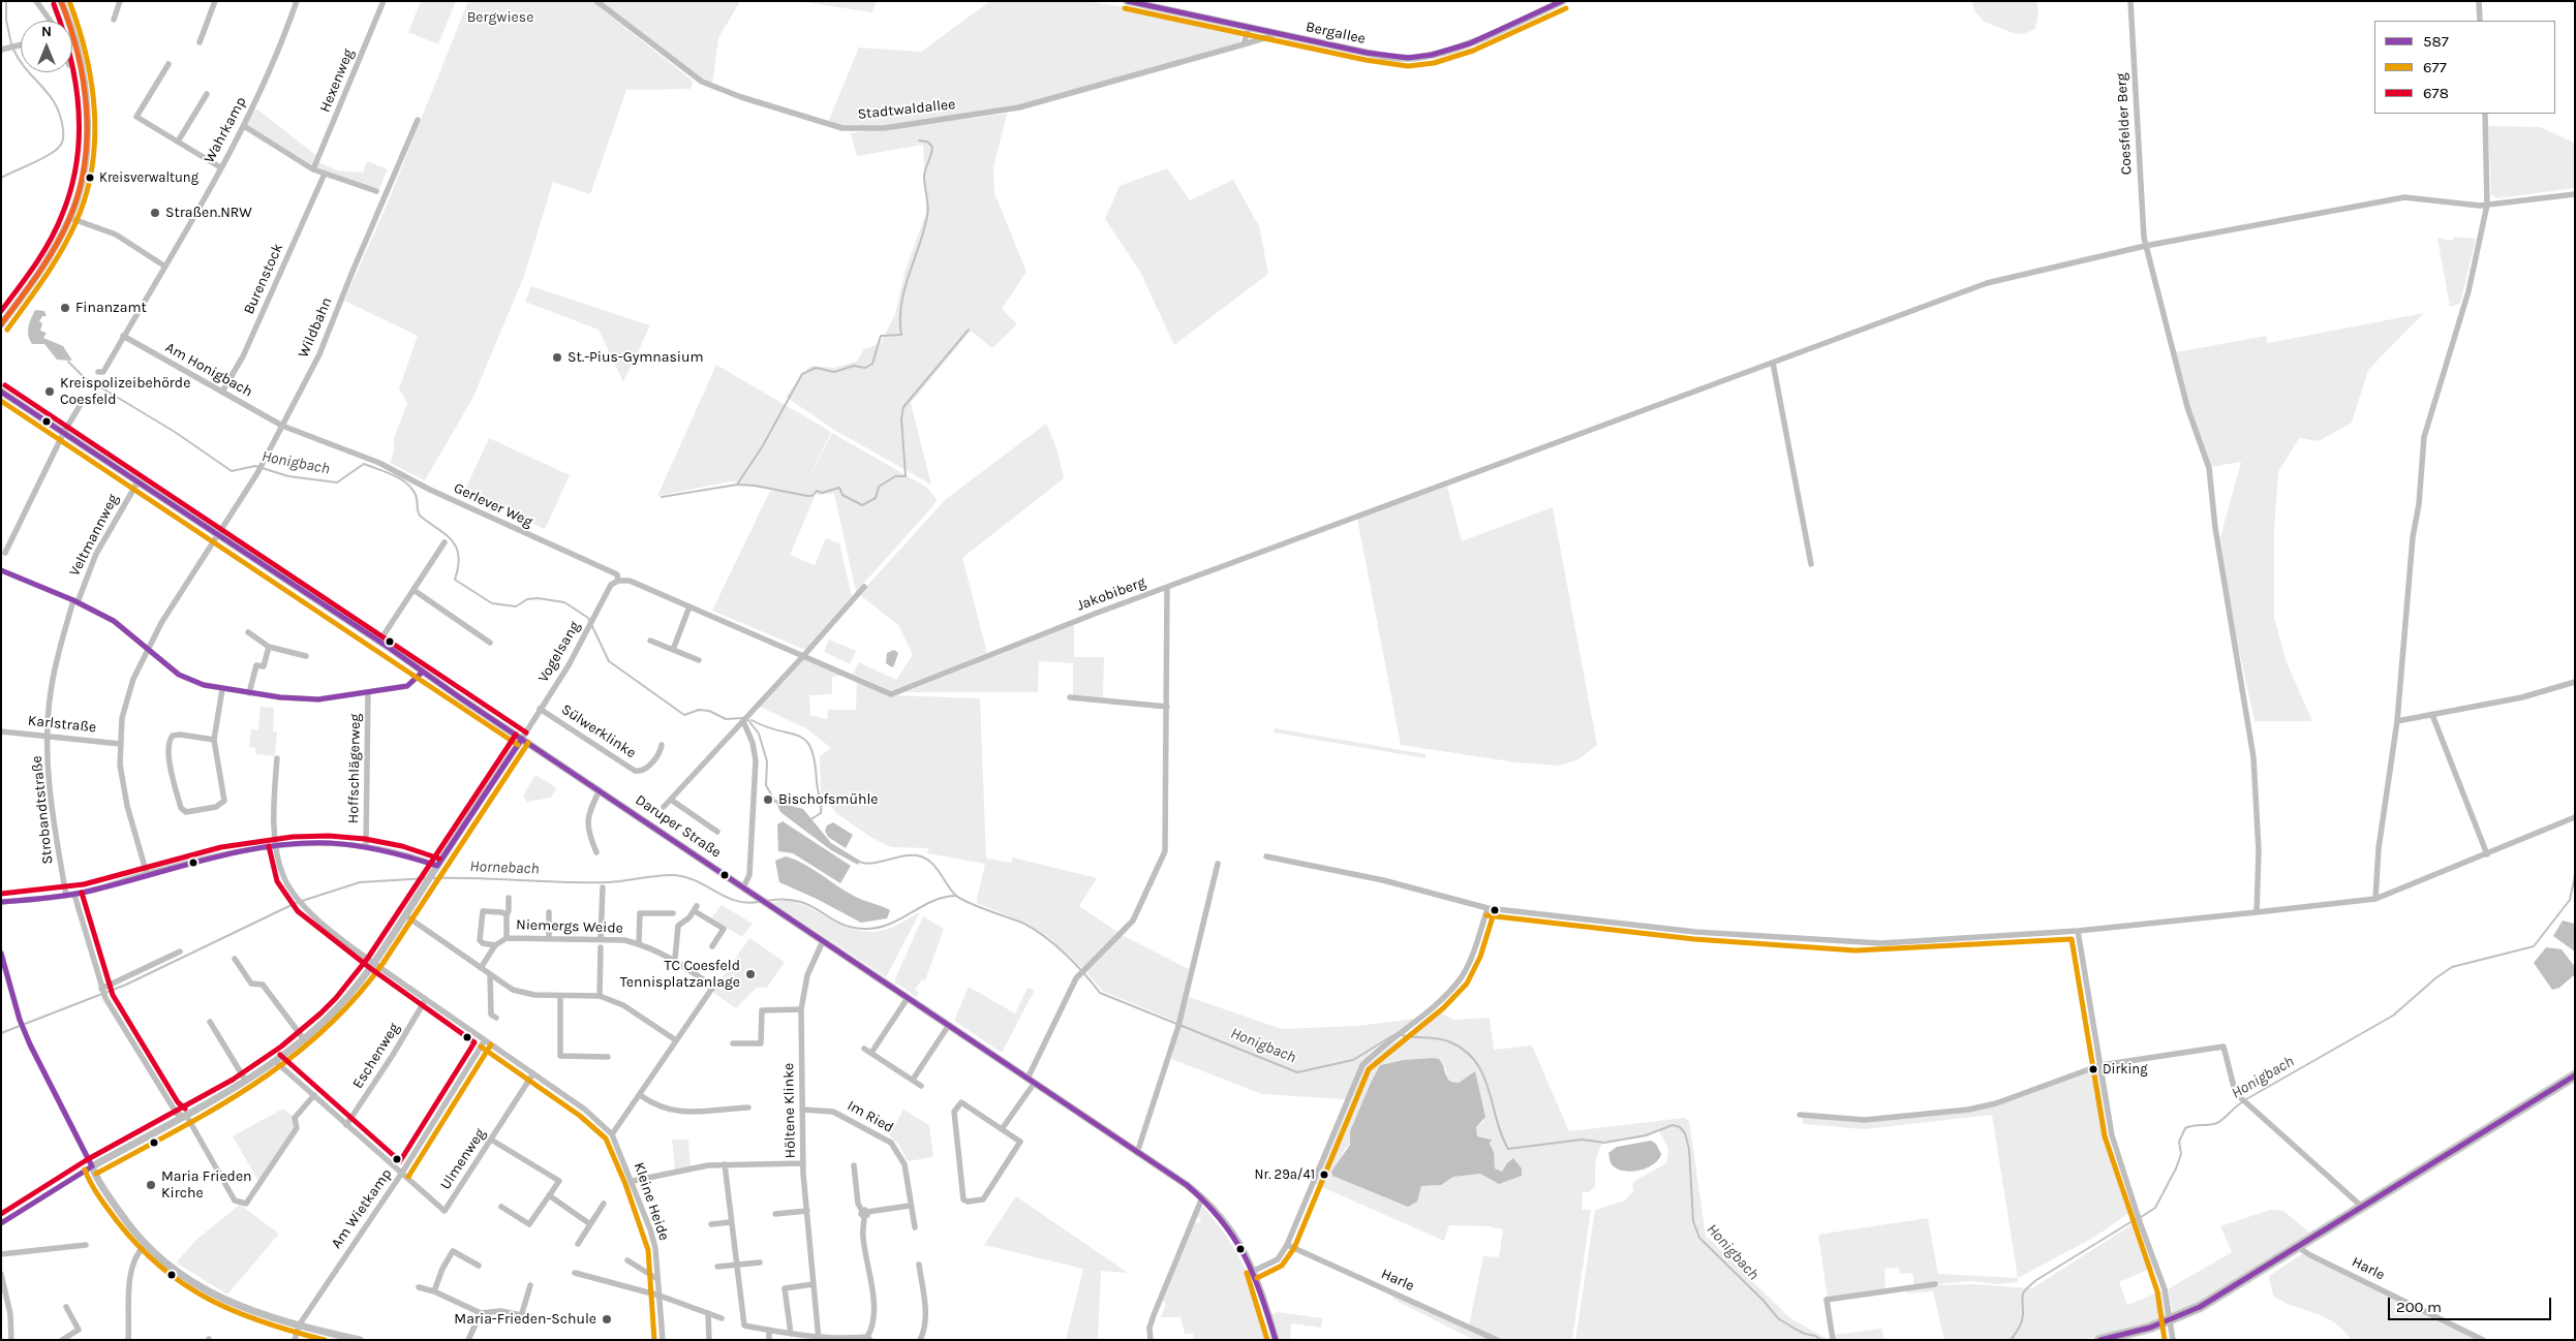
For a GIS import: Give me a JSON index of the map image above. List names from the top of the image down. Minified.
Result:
{"streets":{"street":["Bergallee","Hexenweg","Stadtwaldallee","Coesfelder Berg","Wahrkamp","Burenstock","Wildbahn","Am Honigbach","Gerlever Weg","Veltmannweg","Jakobiberg","Vogelsang","Karlstraße","Sülwerklinke","Hoffschlägerweg","Strobandtstraße","Daruper Straße","Niemergs Weide","Eschenweg","Höltene Klinke","Im Ried","Ulmenweg","Kleine Heide","Am Wietkamp","Harle"]},"crossings":[["Bergallee","Stadtwaldallee"],["Wahrkamp","Am Honigbach"],["Burenstock","Am Honigbach"],["Wildbahn","Am Honigbach"],["Wildbahn","Gerlever Weg"],["Wildbahn","Karlstraße"],["Wildbahn","Daruper Straße"],["Am Honigbach","Gerlever Weg"],["Gerlever Weg","Jakobiberg"],["Gerlever Weg","Vogelsang"],["Veltmannweg","Strobandtstraße"],["Veltmannweg","Daruper Straße"],["Jakobiberg","Daruper Straße"],["Vogelsang","Sülwerklinke"],["Vogelsang","Daruper Straße"],["Karlstraße","Strobandtstraße"],["Daruper Straße","Höltene Klinke"],["Höltene Klinke","Im Ried"],["Ulmenweg","Am Wietkamp"]],"water":["Honigbach","Hornebach"],"parks":["Bergwiese"],"places":["Kreisverwaltung","Straßen.NRW","Finanzamt","St.-Pius-Gymnasium","Kreispolizeibehörde Coesfeld","Bischofsmühle","TC Coesfeld Tennisplatzanlage","Dirking","Nr. 29a/41","Maria Frieden Kirche","Maria-Frieden-Schule"],"lines":["transit line 587","transit line 677","transit line 678"],"legend":["587","677","678"],"scale_bar":"200 m","north":"top"}
